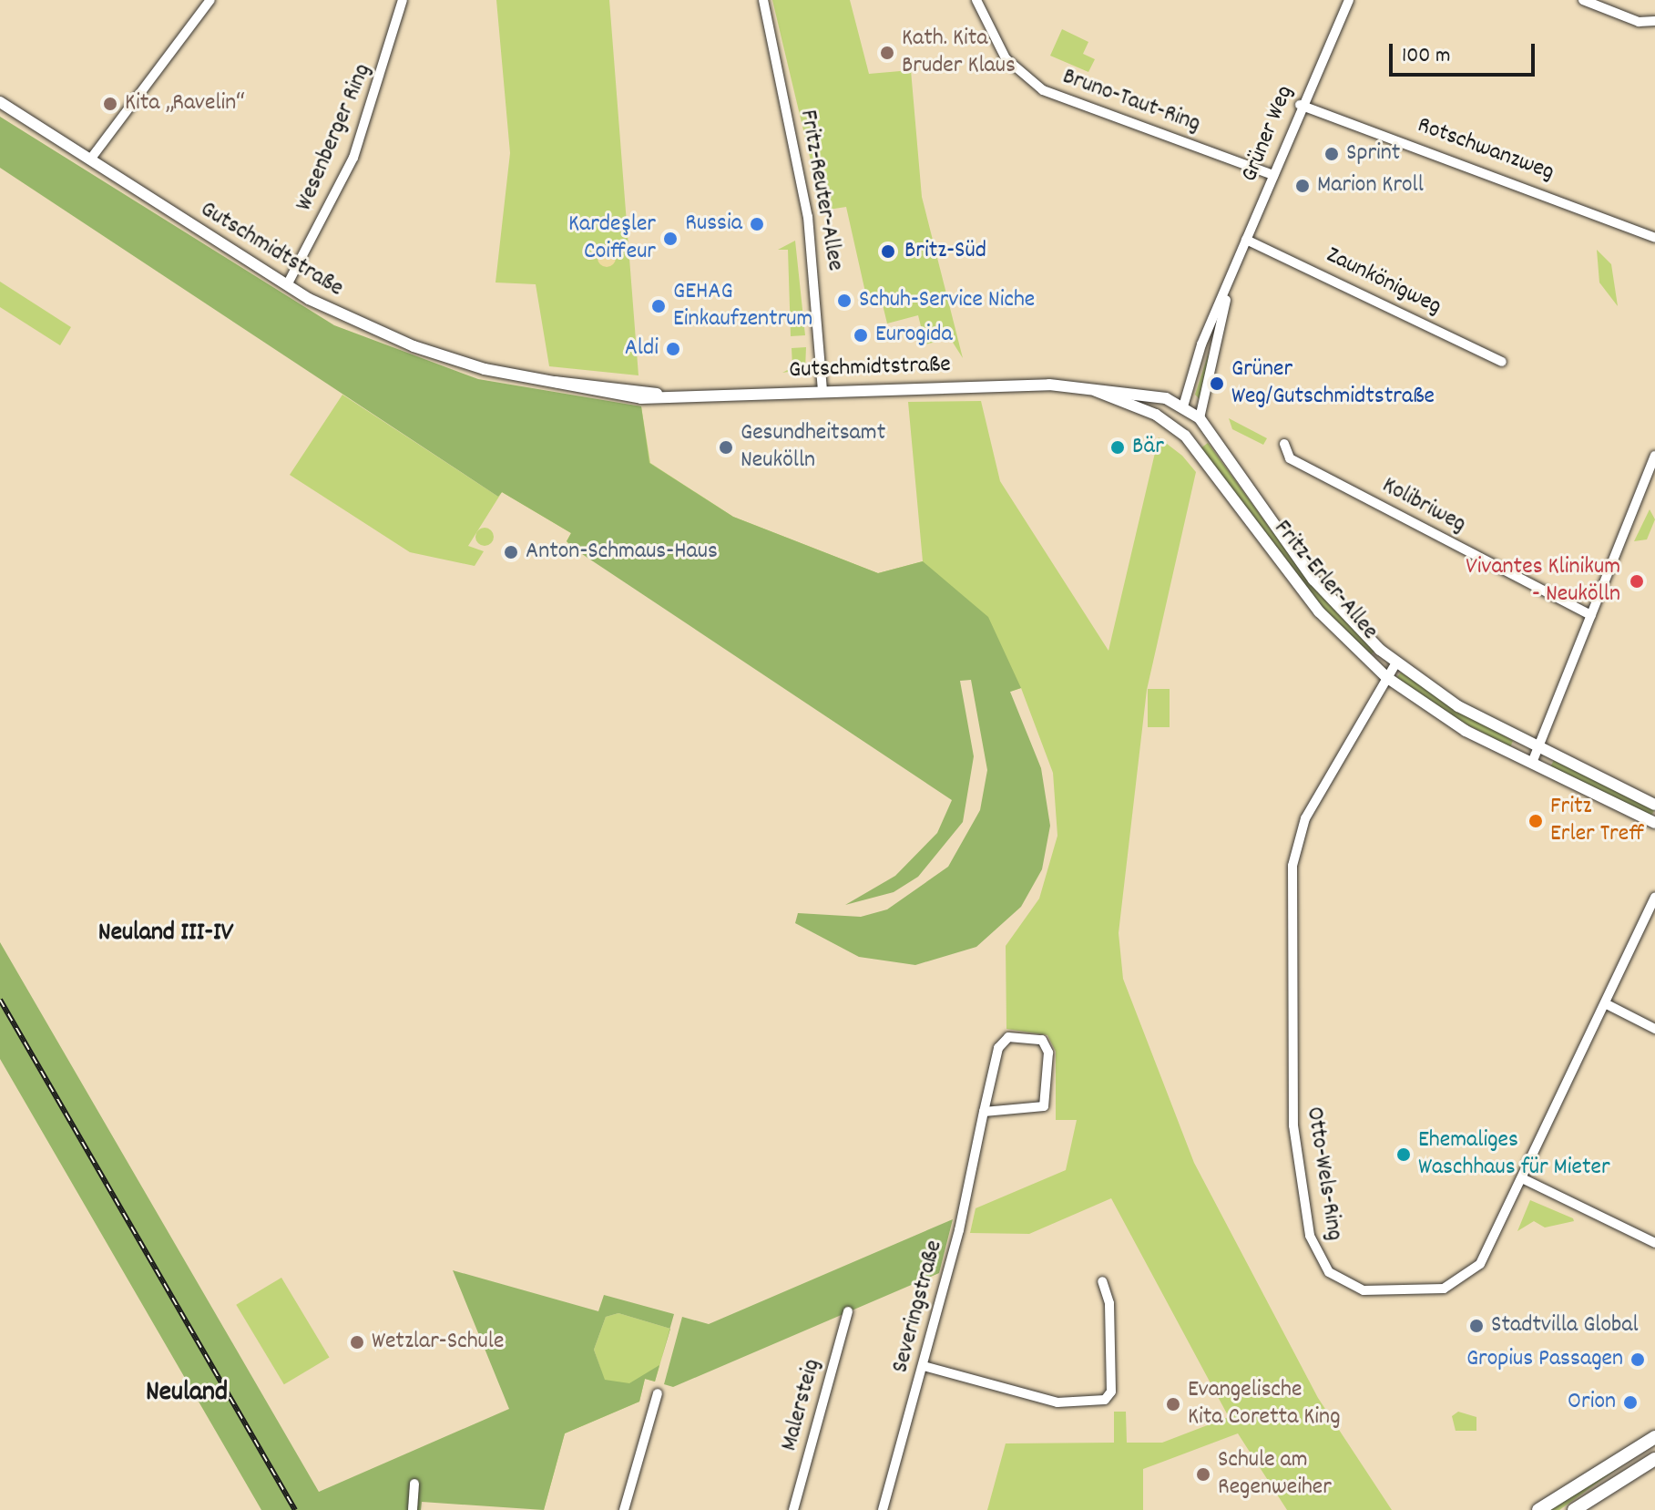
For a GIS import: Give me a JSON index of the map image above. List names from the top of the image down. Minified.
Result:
{"streets":{"street":["Bruno-Taut-Ring","Grüner Weg","Wesenberger Ring","Rotschwanzweg","Fritz-Reuter-Allee","Gutschmidtstraße","Zaunkönigweg","Kolibriweg","Fritz-Erler-Allee","Otto-Wels-Ring","Severingstraße","Malersteig"]},"crossings":[["Bruno-Taut-Ring","Grüner Weg"],["Grüner Weg","Rotschwanzweg"],["Grüner Weg","Gutschmidtstraße"],["Grüner Weg","Zaunkönigweg"],["Grüner Weg","Fritz-Erler-Allee"],["Wesenberger Ring","Gutschmidtstraße"],["Fritz-Reuter-Allee","Gutschmidtstraße"],["Gutschmidtstraße","Fritz-Erler-Allee"],["Fritz-Erler-Allee","Otto-Wels-Ring"]],"districts":["Neuland III-IV","Neuland"],"places":["Kath. Kita Bruder Klaus","Kita „Ravelin“","Sprint","Marion Kroll","Russia","Kardeşler Coiffeur","Britz-Süd","Schuh-Service Niche","GEHAG Einkaufzentrum","Eurogida","Aldi","Grüner Weg/Gutschmidtstraße","Gesundheitsamt Neukölln","Bär","Anton-Schmaus-Haus","Vivantes Klinikum - Neukölln","Fritz Erler Treff","Ehemaliges Waschhaus für Mieter","Stadtvilla Global","Wetzlar-Schule","Gropius Passagen","Orion","Evangelische Kita Coretta King","Schule am Regenweiher"],"scale_bar":"100 m"}
